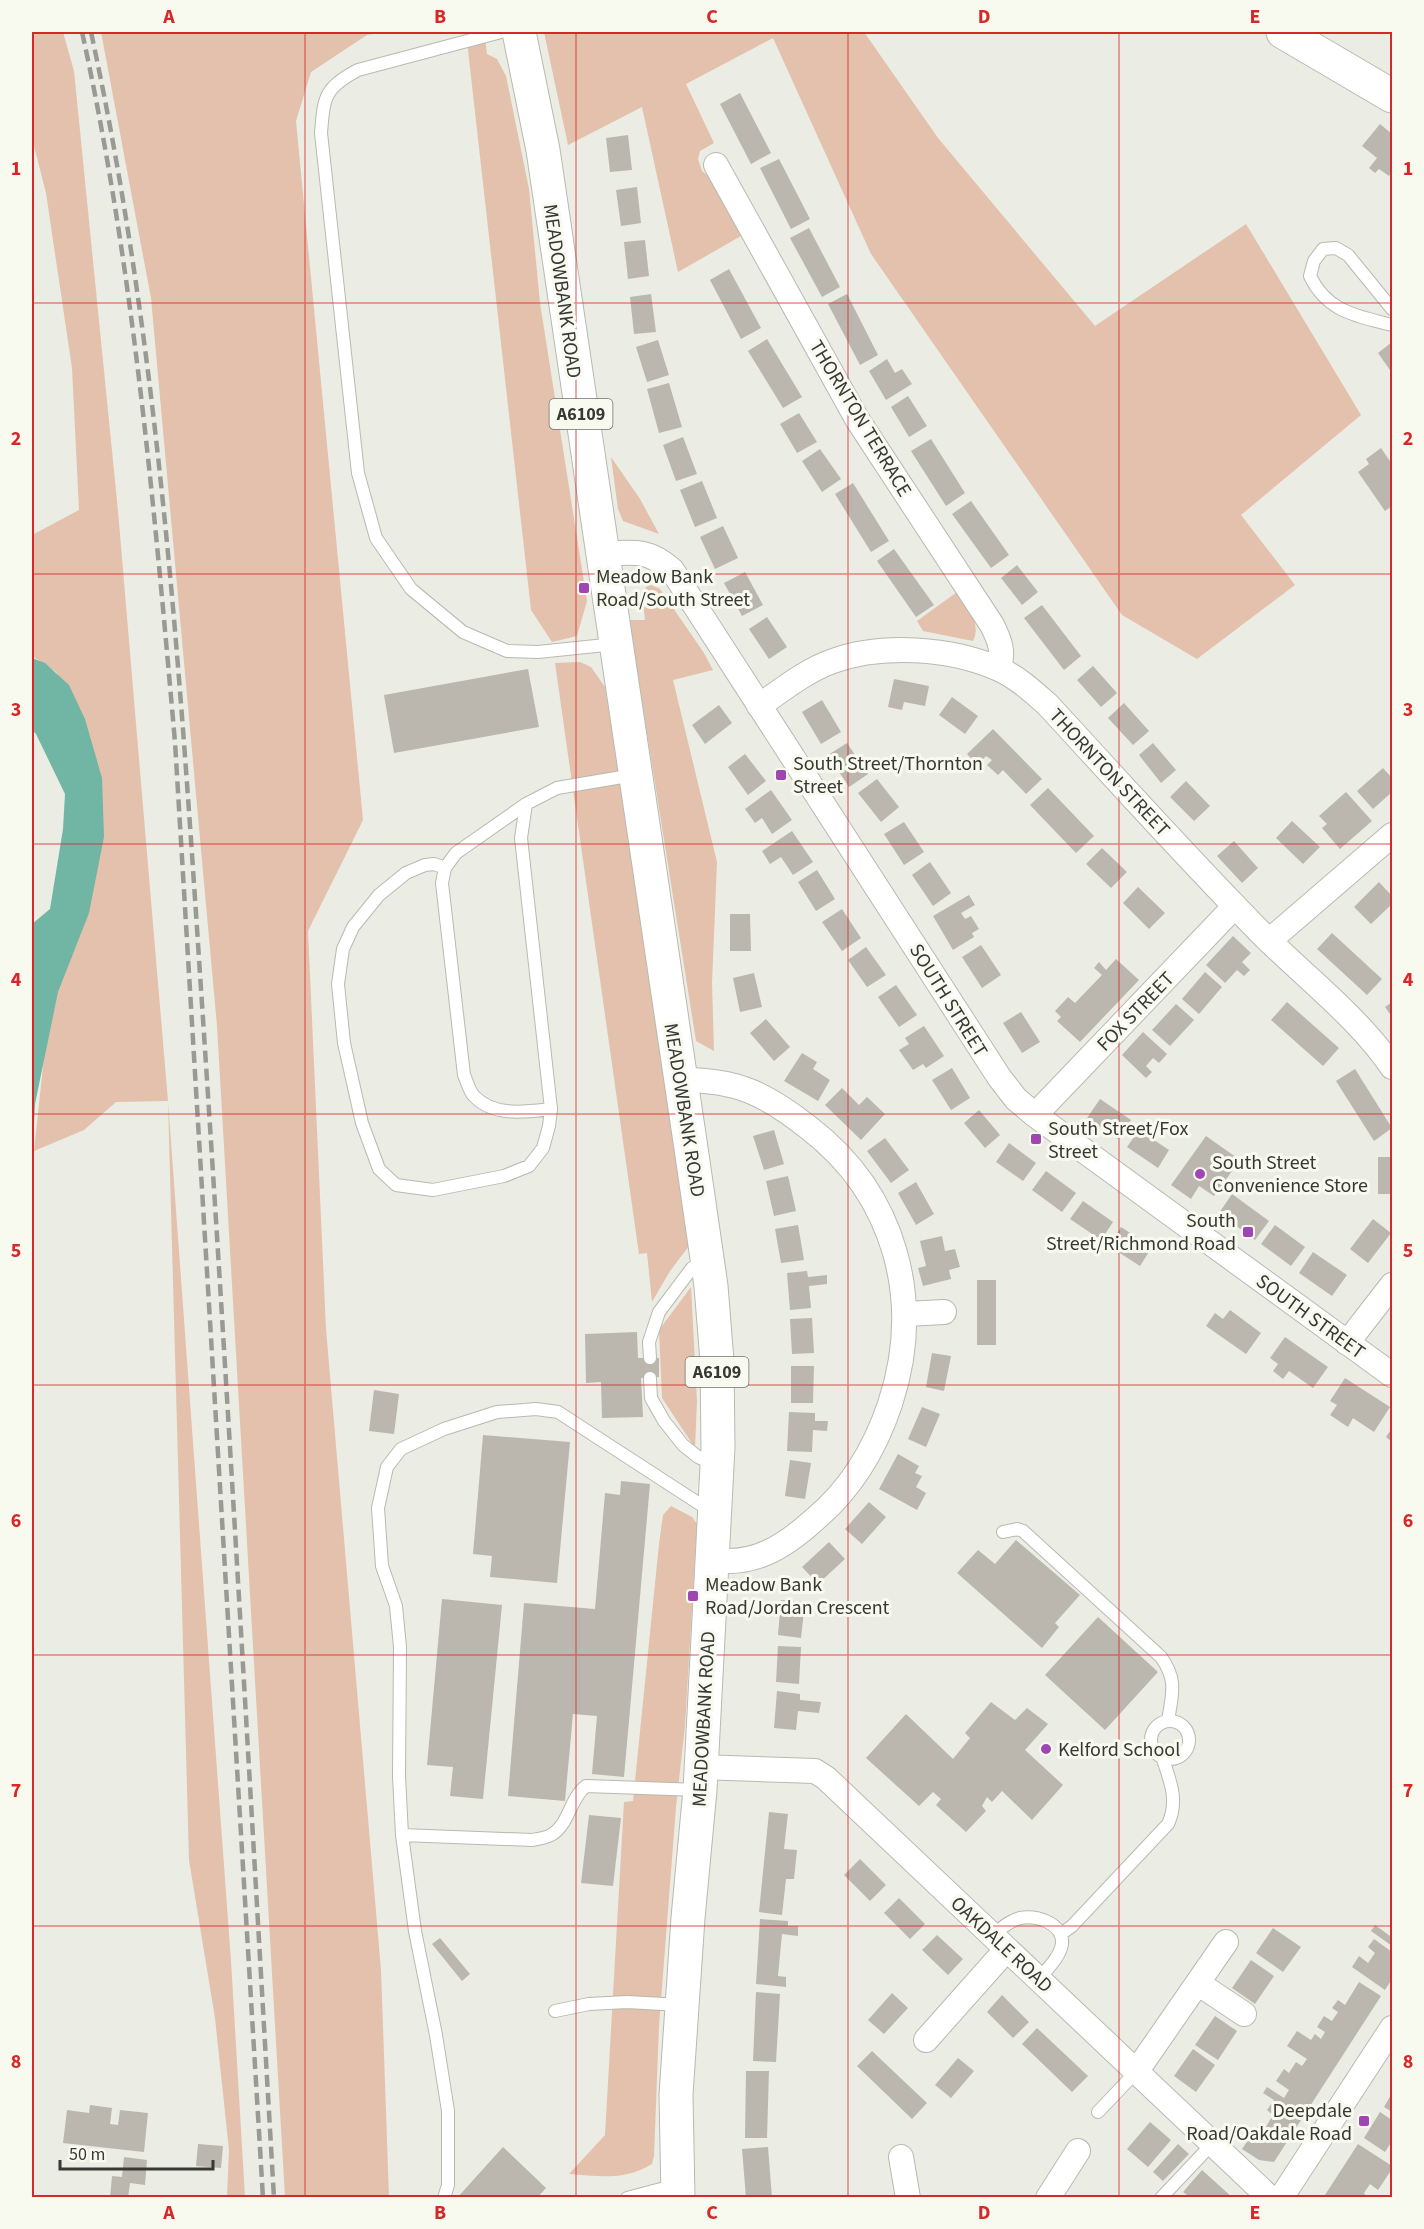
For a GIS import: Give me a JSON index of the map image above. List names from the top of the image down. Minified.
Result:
{"streets":{"main road":["MEADOWBANK ROAD","A6109"],"street":["THORNTON TERRACE","THORNTON STREET","SOUTH STREET","FOX STREET","OAKDALE ROAD"]},"crossings":[["MEADOWBANK ROAD","SOUTH STREET"],["MEADOWBANK ROAD","OAKDALE ROAD"],["THORNTON TERRACE","THORNTON STREET"],["THORNTON STREET","SOUTH STREET"],["THORNTON STREET","FOX STREET"],["SOUTH STREET","FOX STREET"]],"places":{"transit":["Meadow Bank Road/South Street","South Street/Thornton Street","South Street/Fox Street","South Street/Richmond Road","Meadow Bank Road/Jordan Crescent","Deepdale Road/Oakdale Road"],"other":["South Street Convenience Store","Kelford School"]},"scale_bar":"50 m","grid":{"columns":["A","B","C","D","E"],"rows":["1","2","3","4","5","6","7","8"]}}
